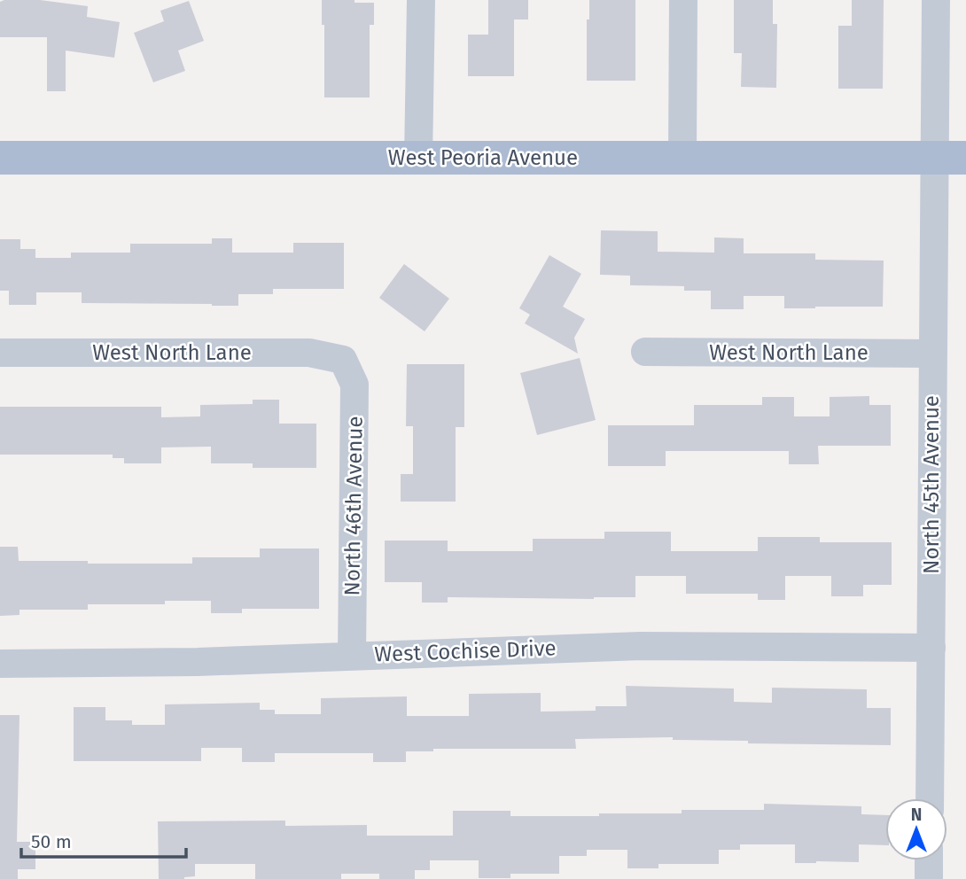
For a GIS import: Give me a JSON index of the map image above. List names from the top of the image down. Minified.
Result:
{"streets":{"main road":["West Peoria Avenue"],"street":["West North Lane","North 45th Avenue","North 46th Avenue","West Cochise Drive"]},"crossings":[["West Peoria Avenue","North 45th Avenue"],["West North Lane","North 45th Avenue"],["West North Lane","North 46th Avenue"],["North 45th Avenue","West Cochise Drive"],["North 46th Avenue","West Cochise Drive"]],"scale_bar":"50 m","north":"top"}
